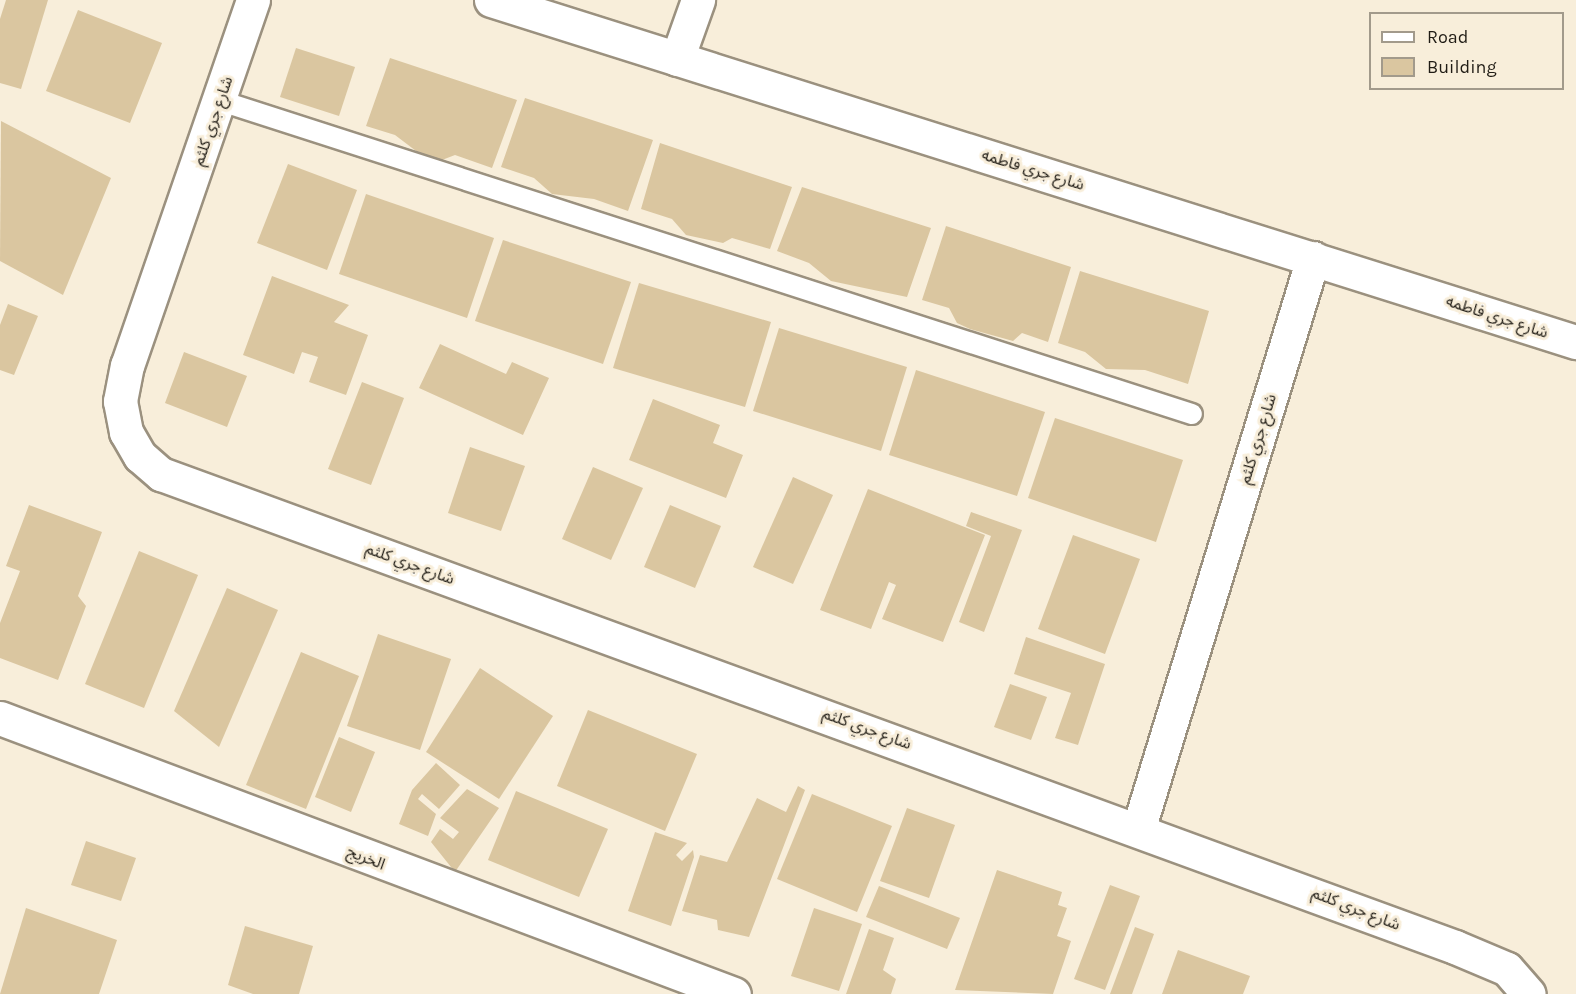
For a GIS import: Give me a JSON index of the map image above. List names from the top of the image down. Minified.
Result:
{"streets":{"street":["شارع جري كلثم","شارع جري فاطمه","الخريج"]},"crossings":[["شارع جري كلثم","شارع جري فاطمه"]],"legend":["Road","Building"]}
